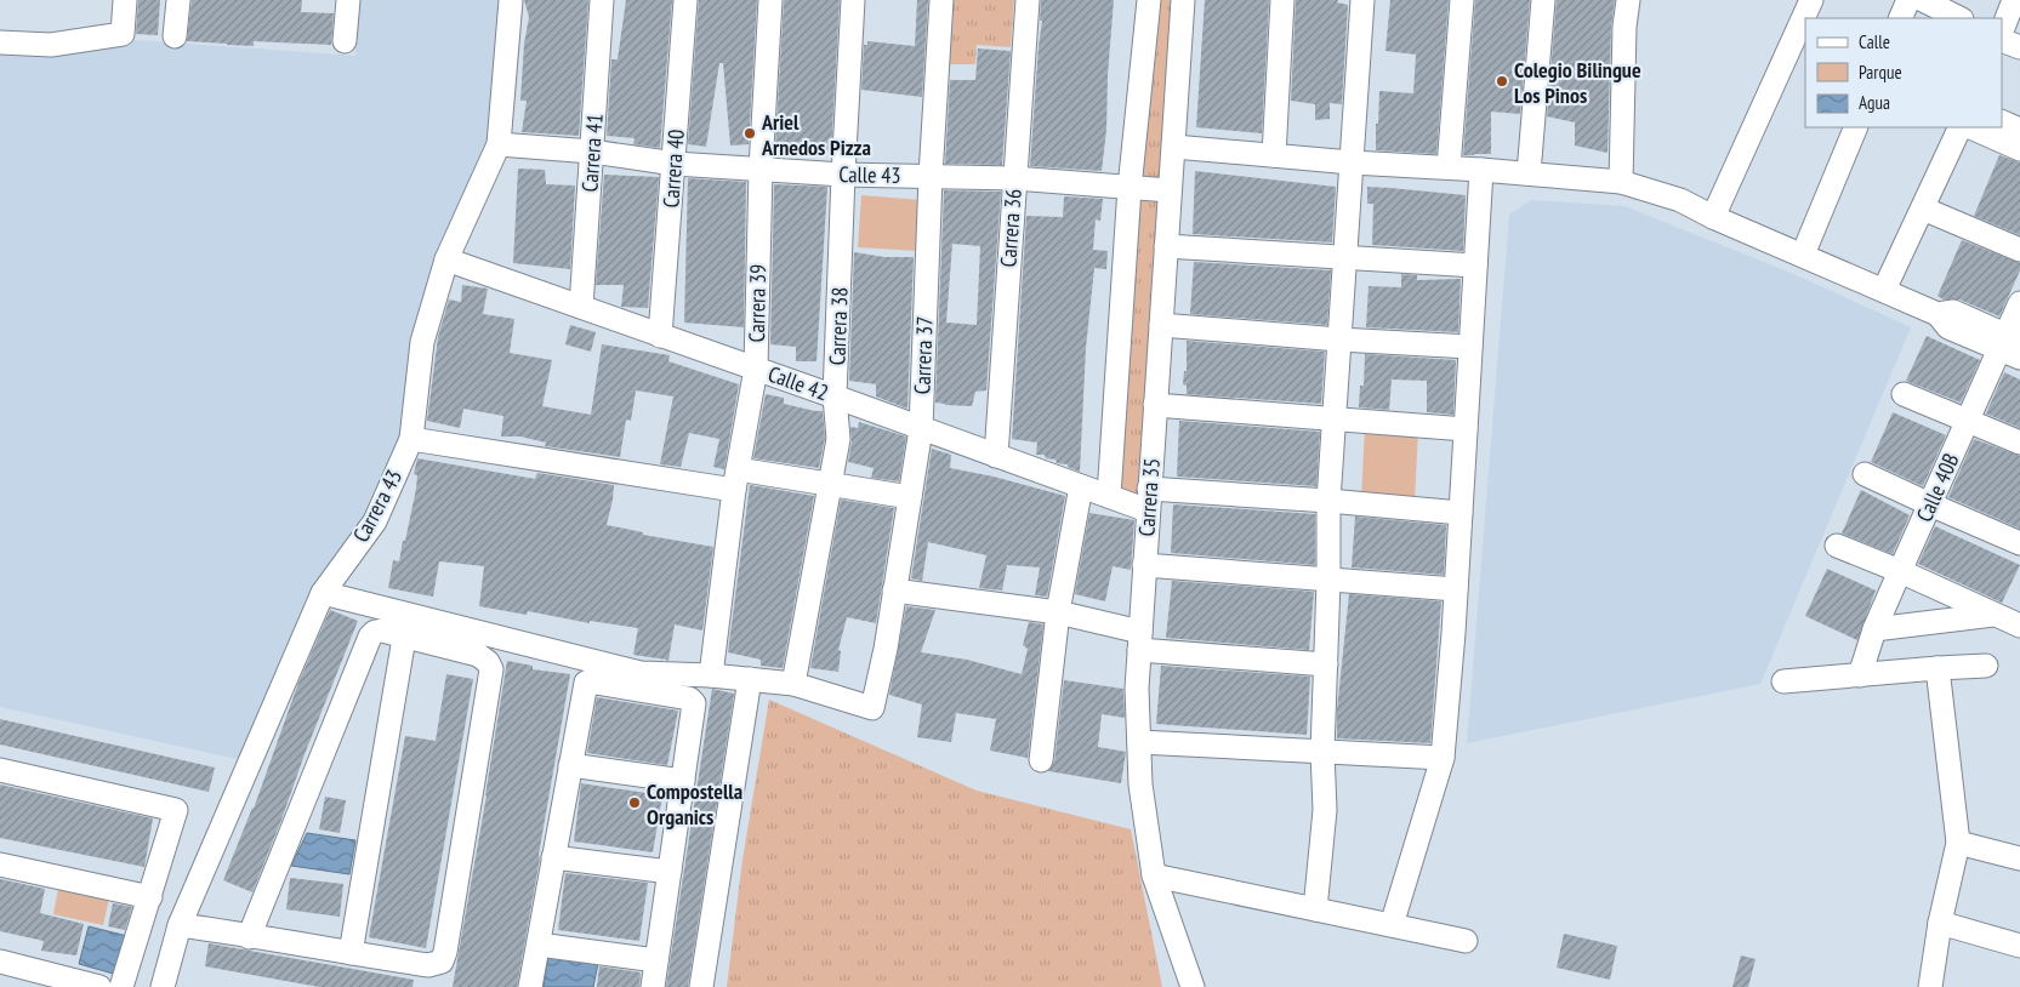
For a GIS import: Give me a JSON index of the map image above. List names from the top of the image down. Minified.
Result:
{"streets":{"street":["Carrera 41","Carrera 40","Calle 43","Carrera 36","Carrera 39","Carrera 38","Carrera 37","Calle 42","Calle 40B","Carrera 35","Carrera 43"]},"crossings":[["Carrera 41","Calle 43"],["Carrera 41","Calle 42"],["Carrera 40","Calle 43"],["Carrera 40","Calle 42"],["Calle 43","Carrera 36"],["Calle 43","Carrera 39"],["Calle 43","Carrera 38"],["Calle 43","Carrera 37"],["Calle 43","Carrera 35"],["Calle 43","Carrera 43"],["Carrera 36","Calle 42"],["Carrera 39","Calle 42"],["Carrera 38","Carrera 37"],["Carrera 38","Calle 42"],["Carrera 37","Calle 42"],["Calle 42","Carrera 35"],["Calle 42","Carrera 43"]],"places":["Colegio Bilingue Los Pinos","Ariel Arnedos Pizza","Compostella Organics"],"legend":["Calle","Parque","Agua"]}
